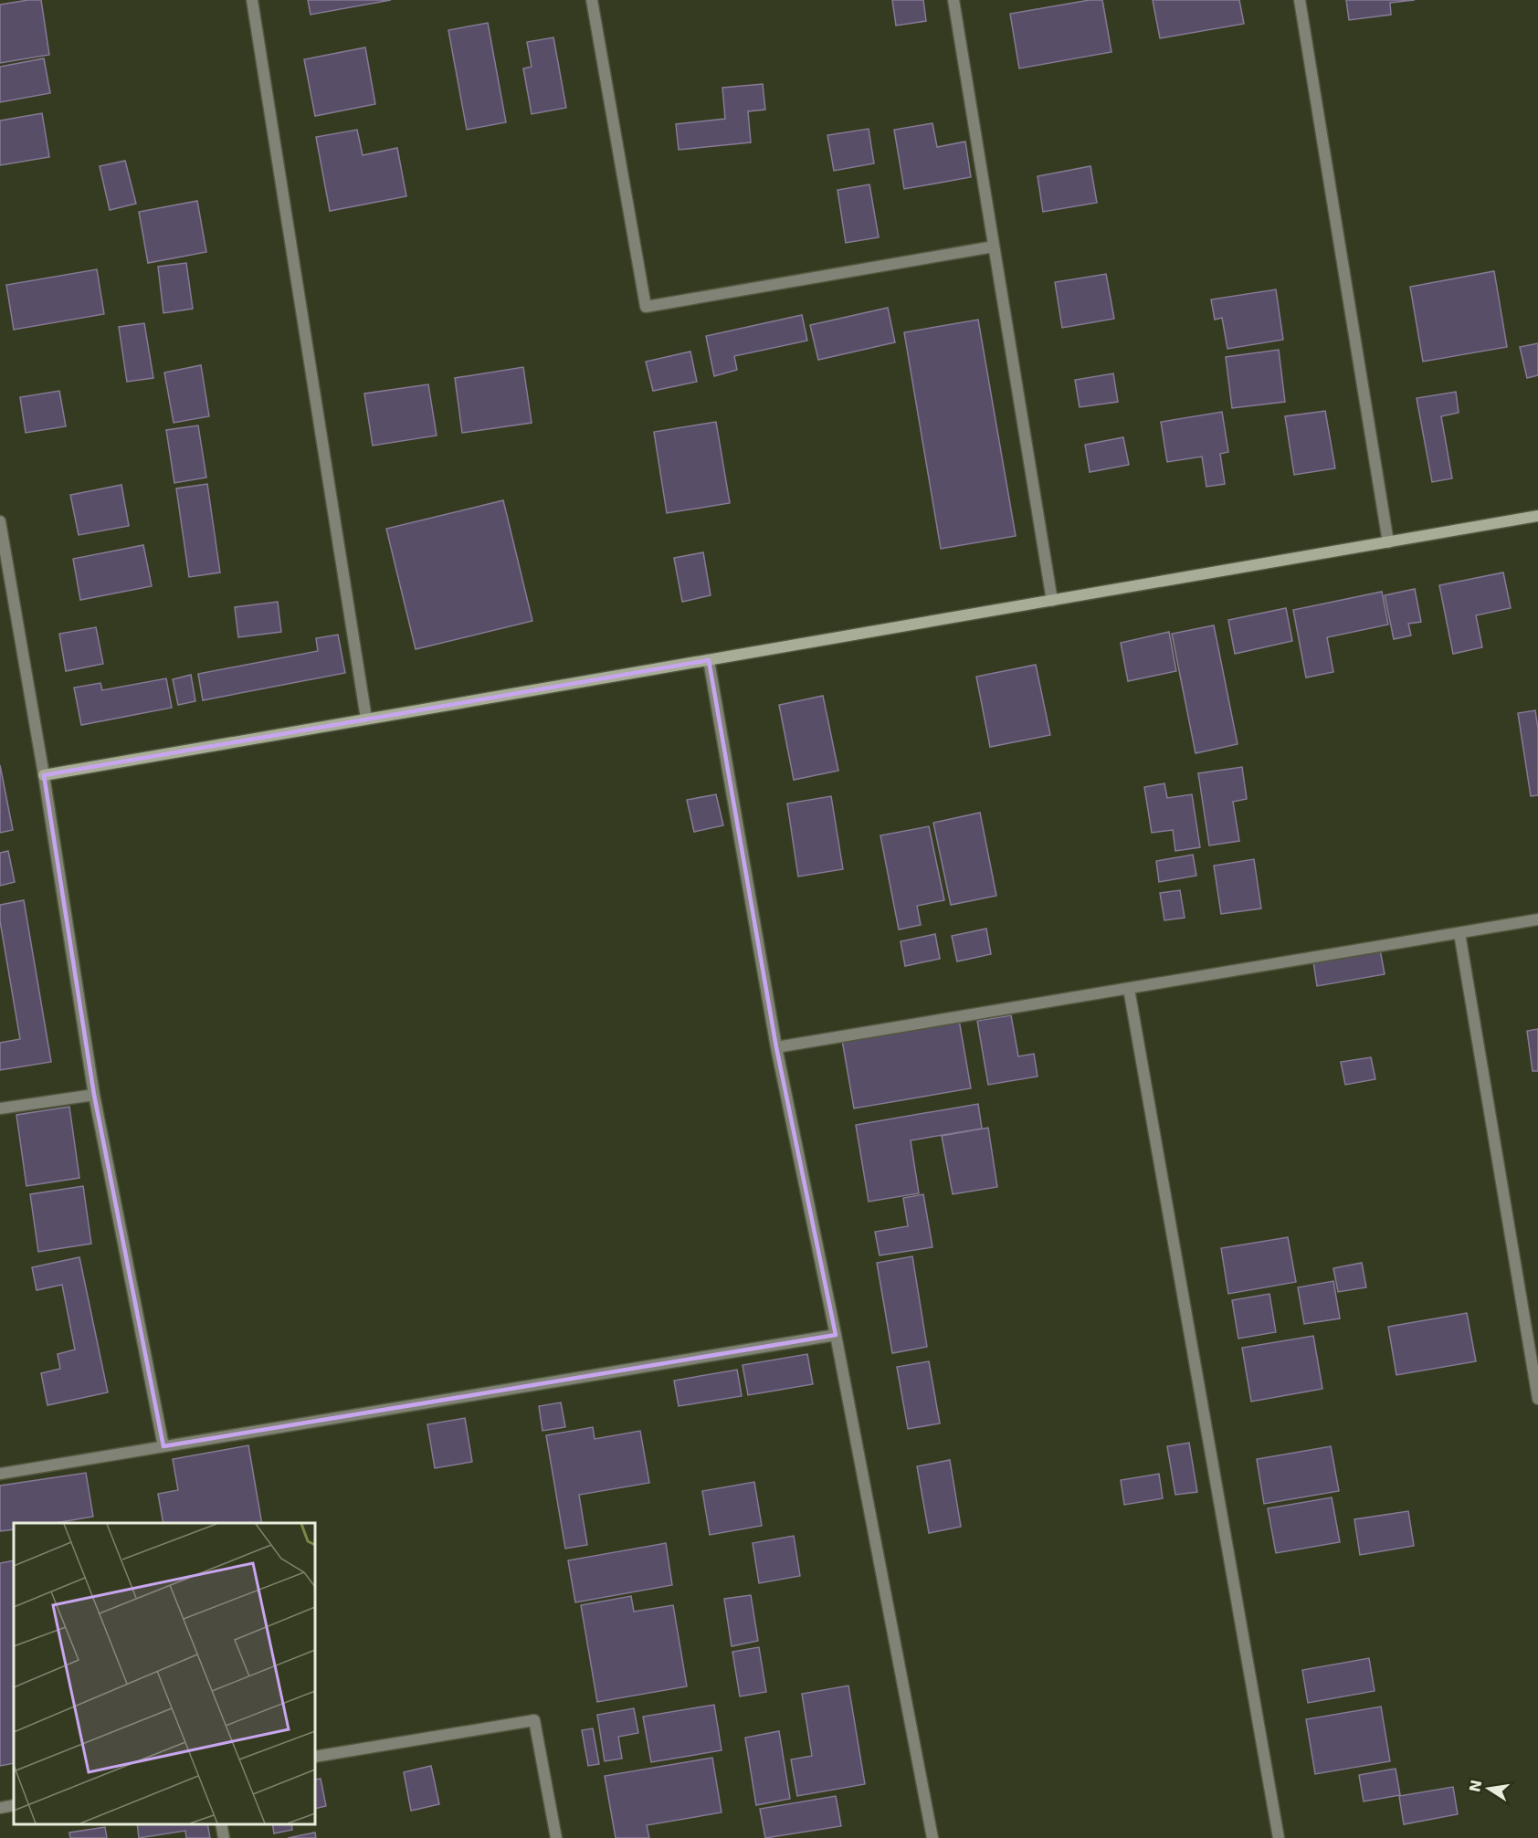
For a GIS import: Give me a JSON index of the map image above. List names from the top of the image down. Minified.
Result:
{"north":"left"}
